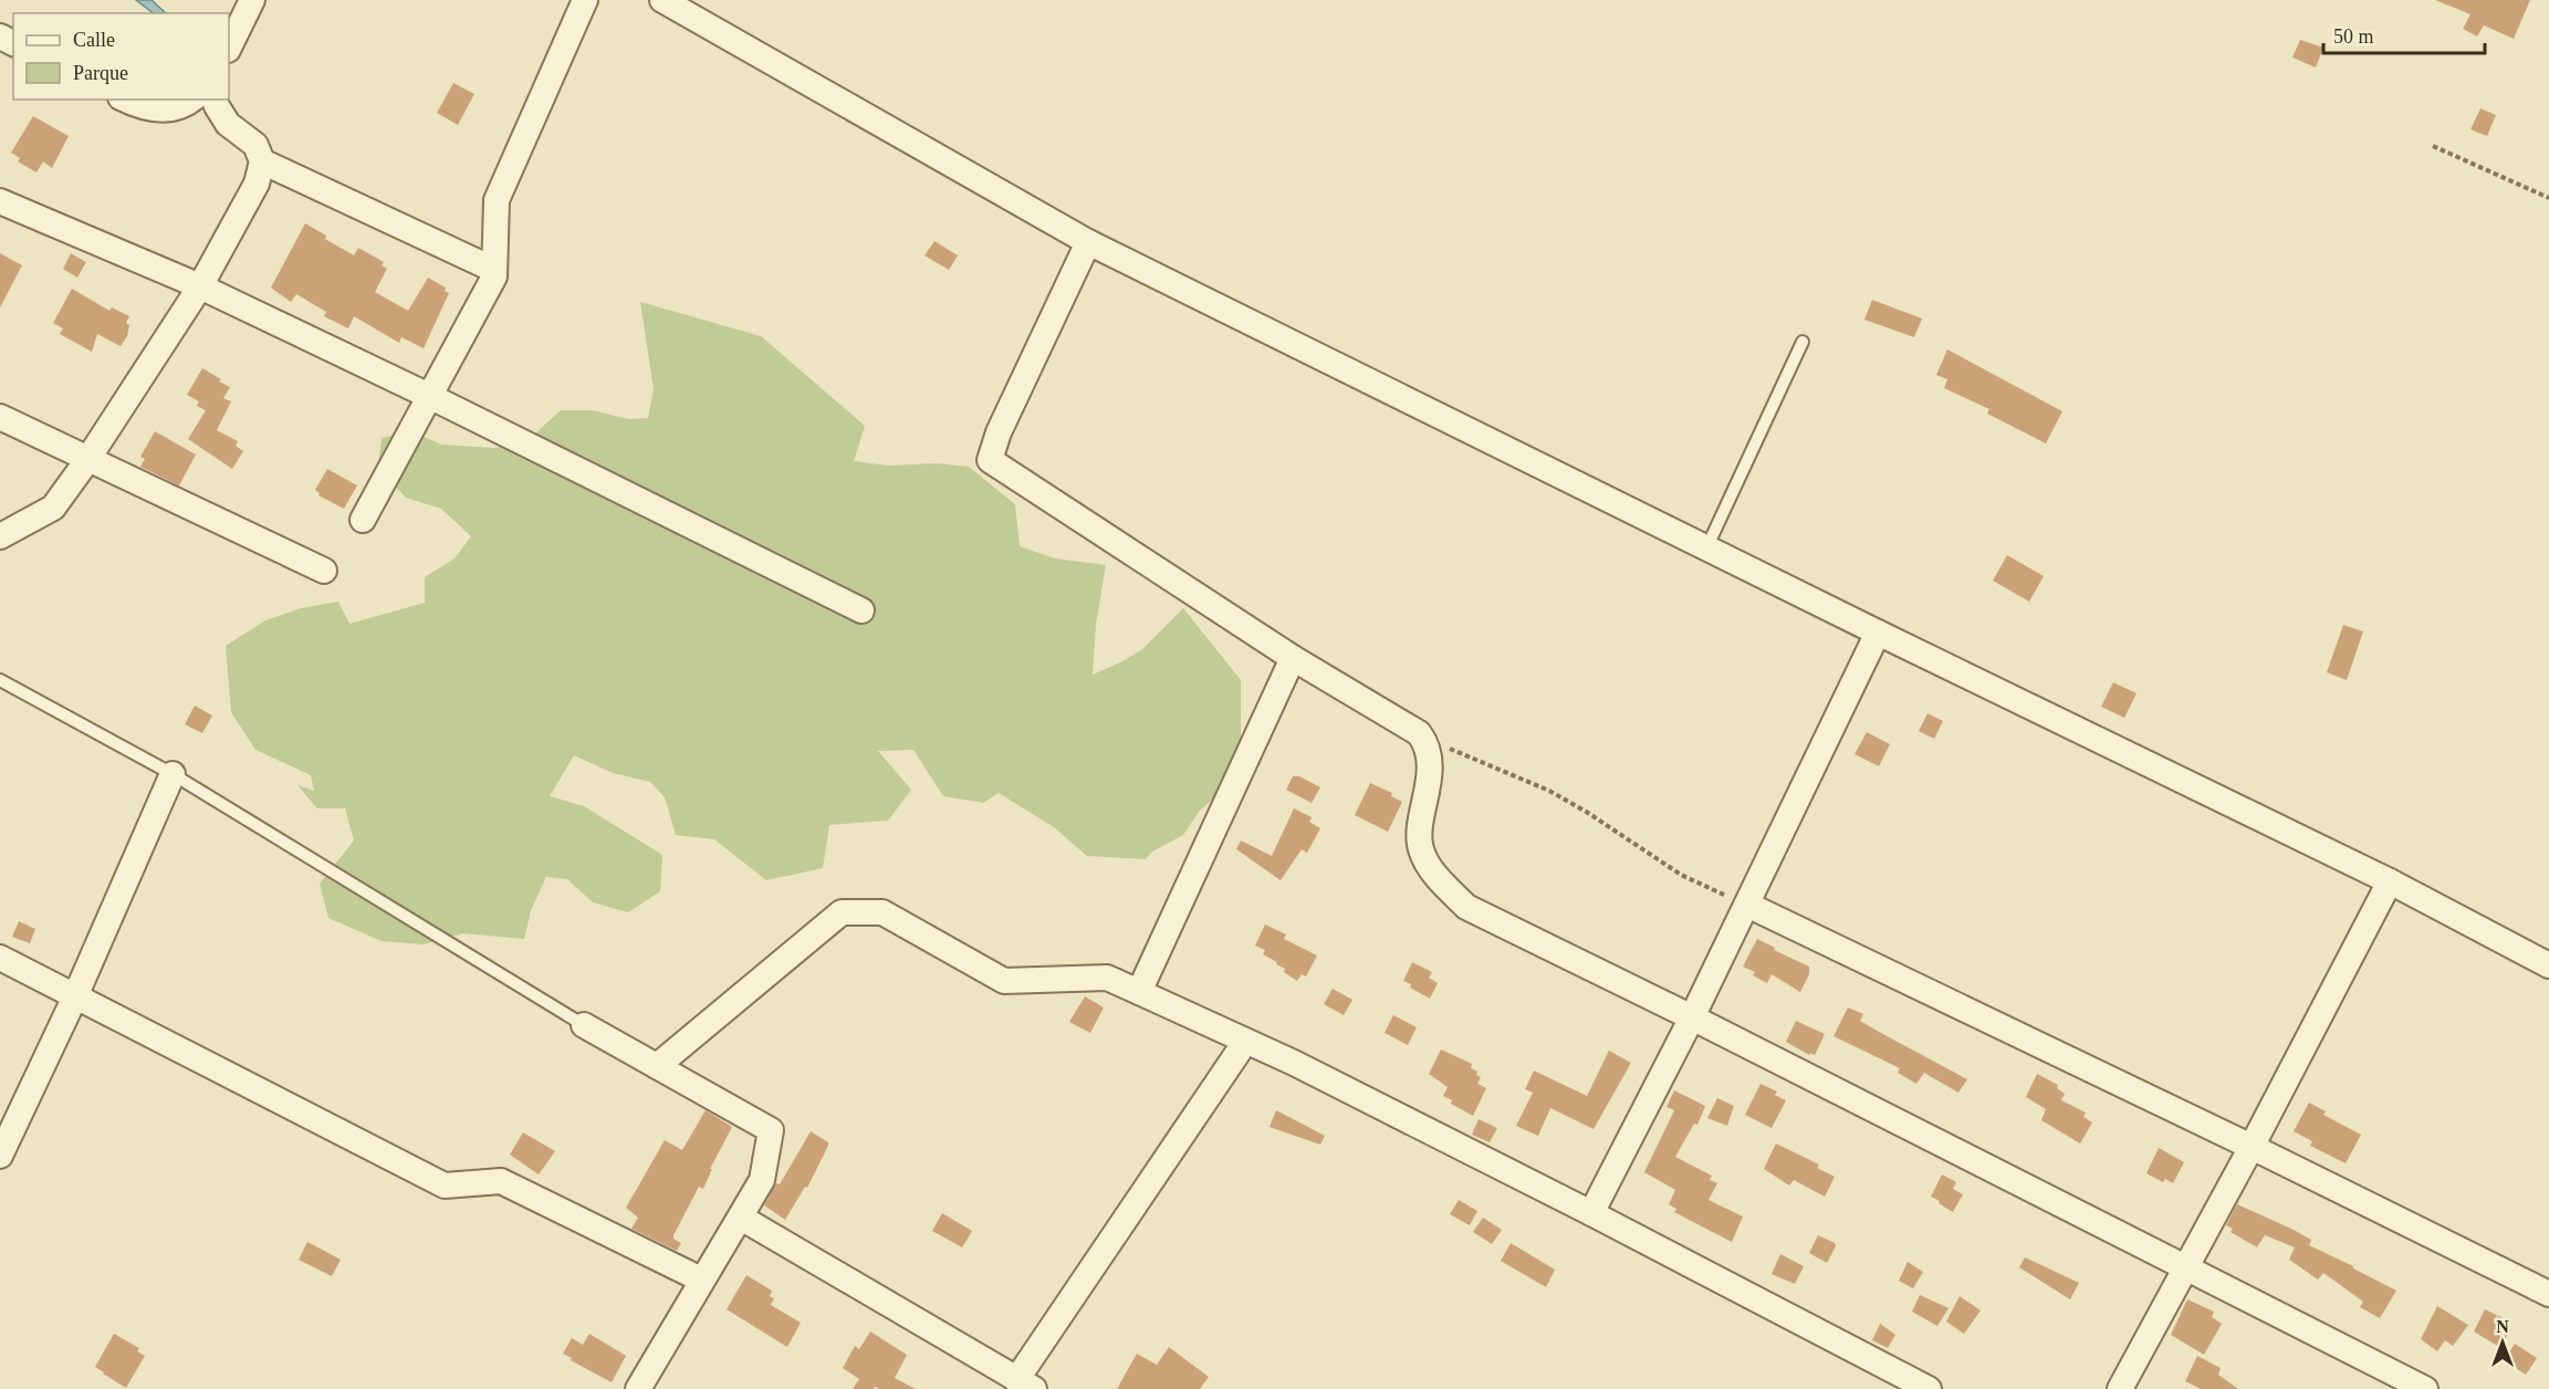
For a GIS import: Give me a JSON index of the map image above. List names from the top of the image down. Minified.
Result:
{"legend":["Calle","Parque"],"scale_bar":"50 m","north":"top"}
